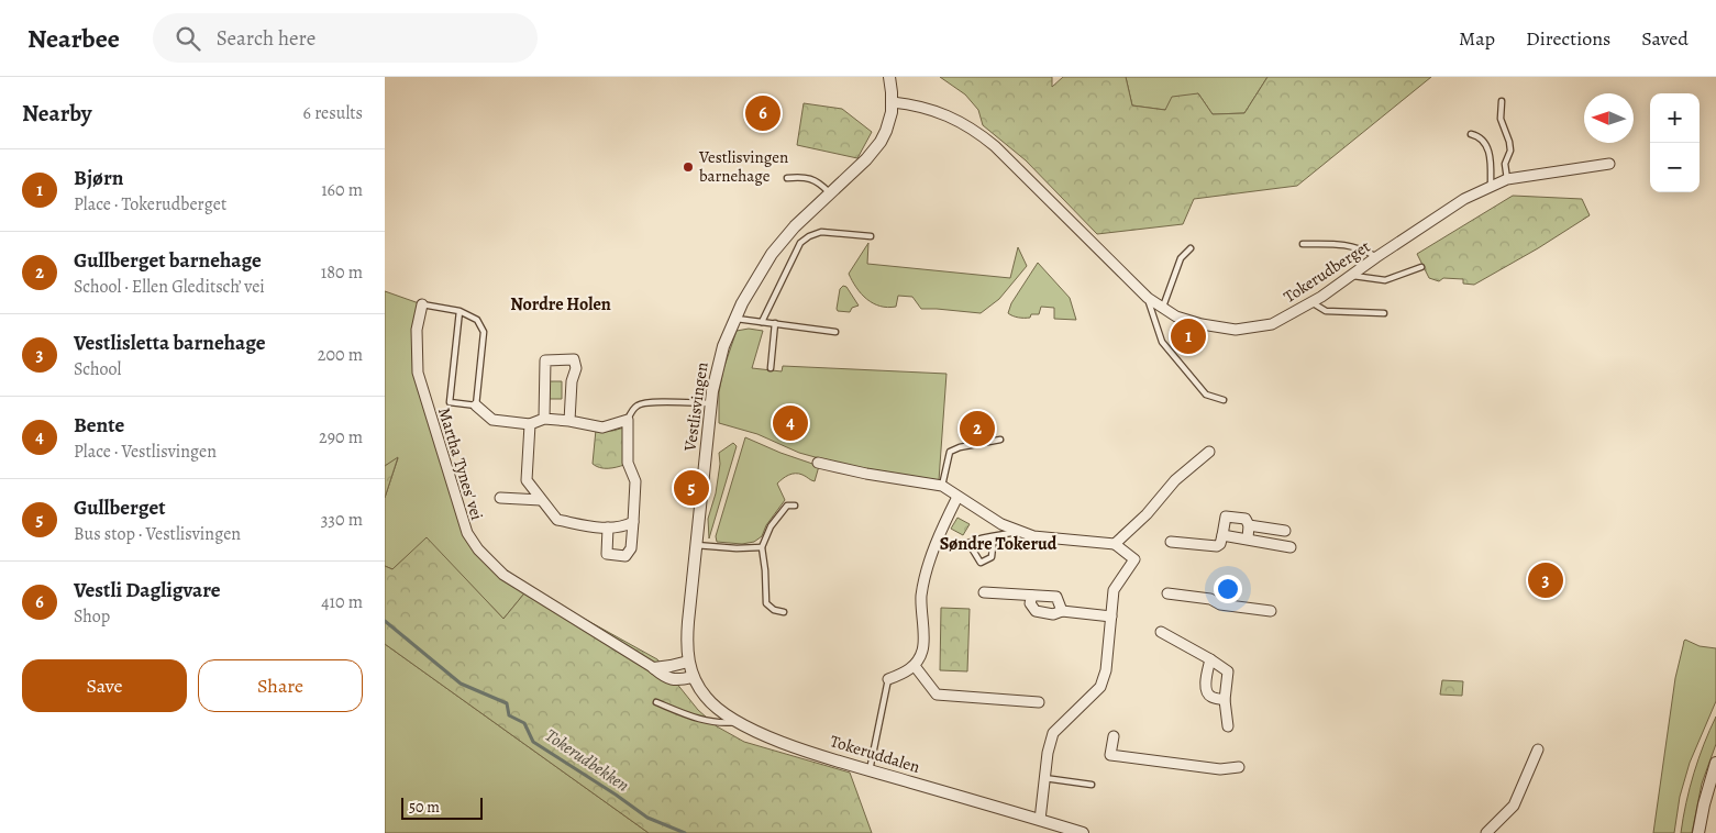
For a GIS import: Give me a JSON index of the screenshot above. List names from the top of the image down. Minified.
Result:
{"streets":{"street":["Tokerudberget","Vestlisvingen","Martha Tynes' vei","Tokeruddalen"]},"crossings":[["Tokerudberget","Vestlisvingen"],["Vestlisvingen","Tokeruddalen"]],"districts":["Nordre Holen","Søndre Tokerud"],"water":["Tokerudbekken"],"places":["Vestlisvingen barnehage"],"scale_bar":"50 m","north":"left","page":{"header":"Nearbee","search":"Search here","nav":["Map","Directions","Saved"],"heading":["Nearby","6 results"],"map_buttons":["+","−"],"pins":["6","1","4","2","5","3"],"list":[{"mark":"1","name":"Bjørn","note":"Place · Tokerudberget","value":"160 m"},{"mark":"2","name":"Gullberget barnehage","note":"School · Ellen Gleditsch’ vei","value":"180 m"},{"mark":"3","name":"Vestlisletta barnehage","note":"School","value":"200 m"},{"mark":"4","name":"Bente","note":"Place · Vestlisvingen","value":"290 m"},{"mark":"5","name":"Gullberget","note":"Bus stop · Vestlisvingen","value":"330 m"},{"mark":"6","name":"Vestli Dagligvare","note":"Shop","value":"410 m"}],"buttons":["Save","Share"],"scale":"50 m"}}
